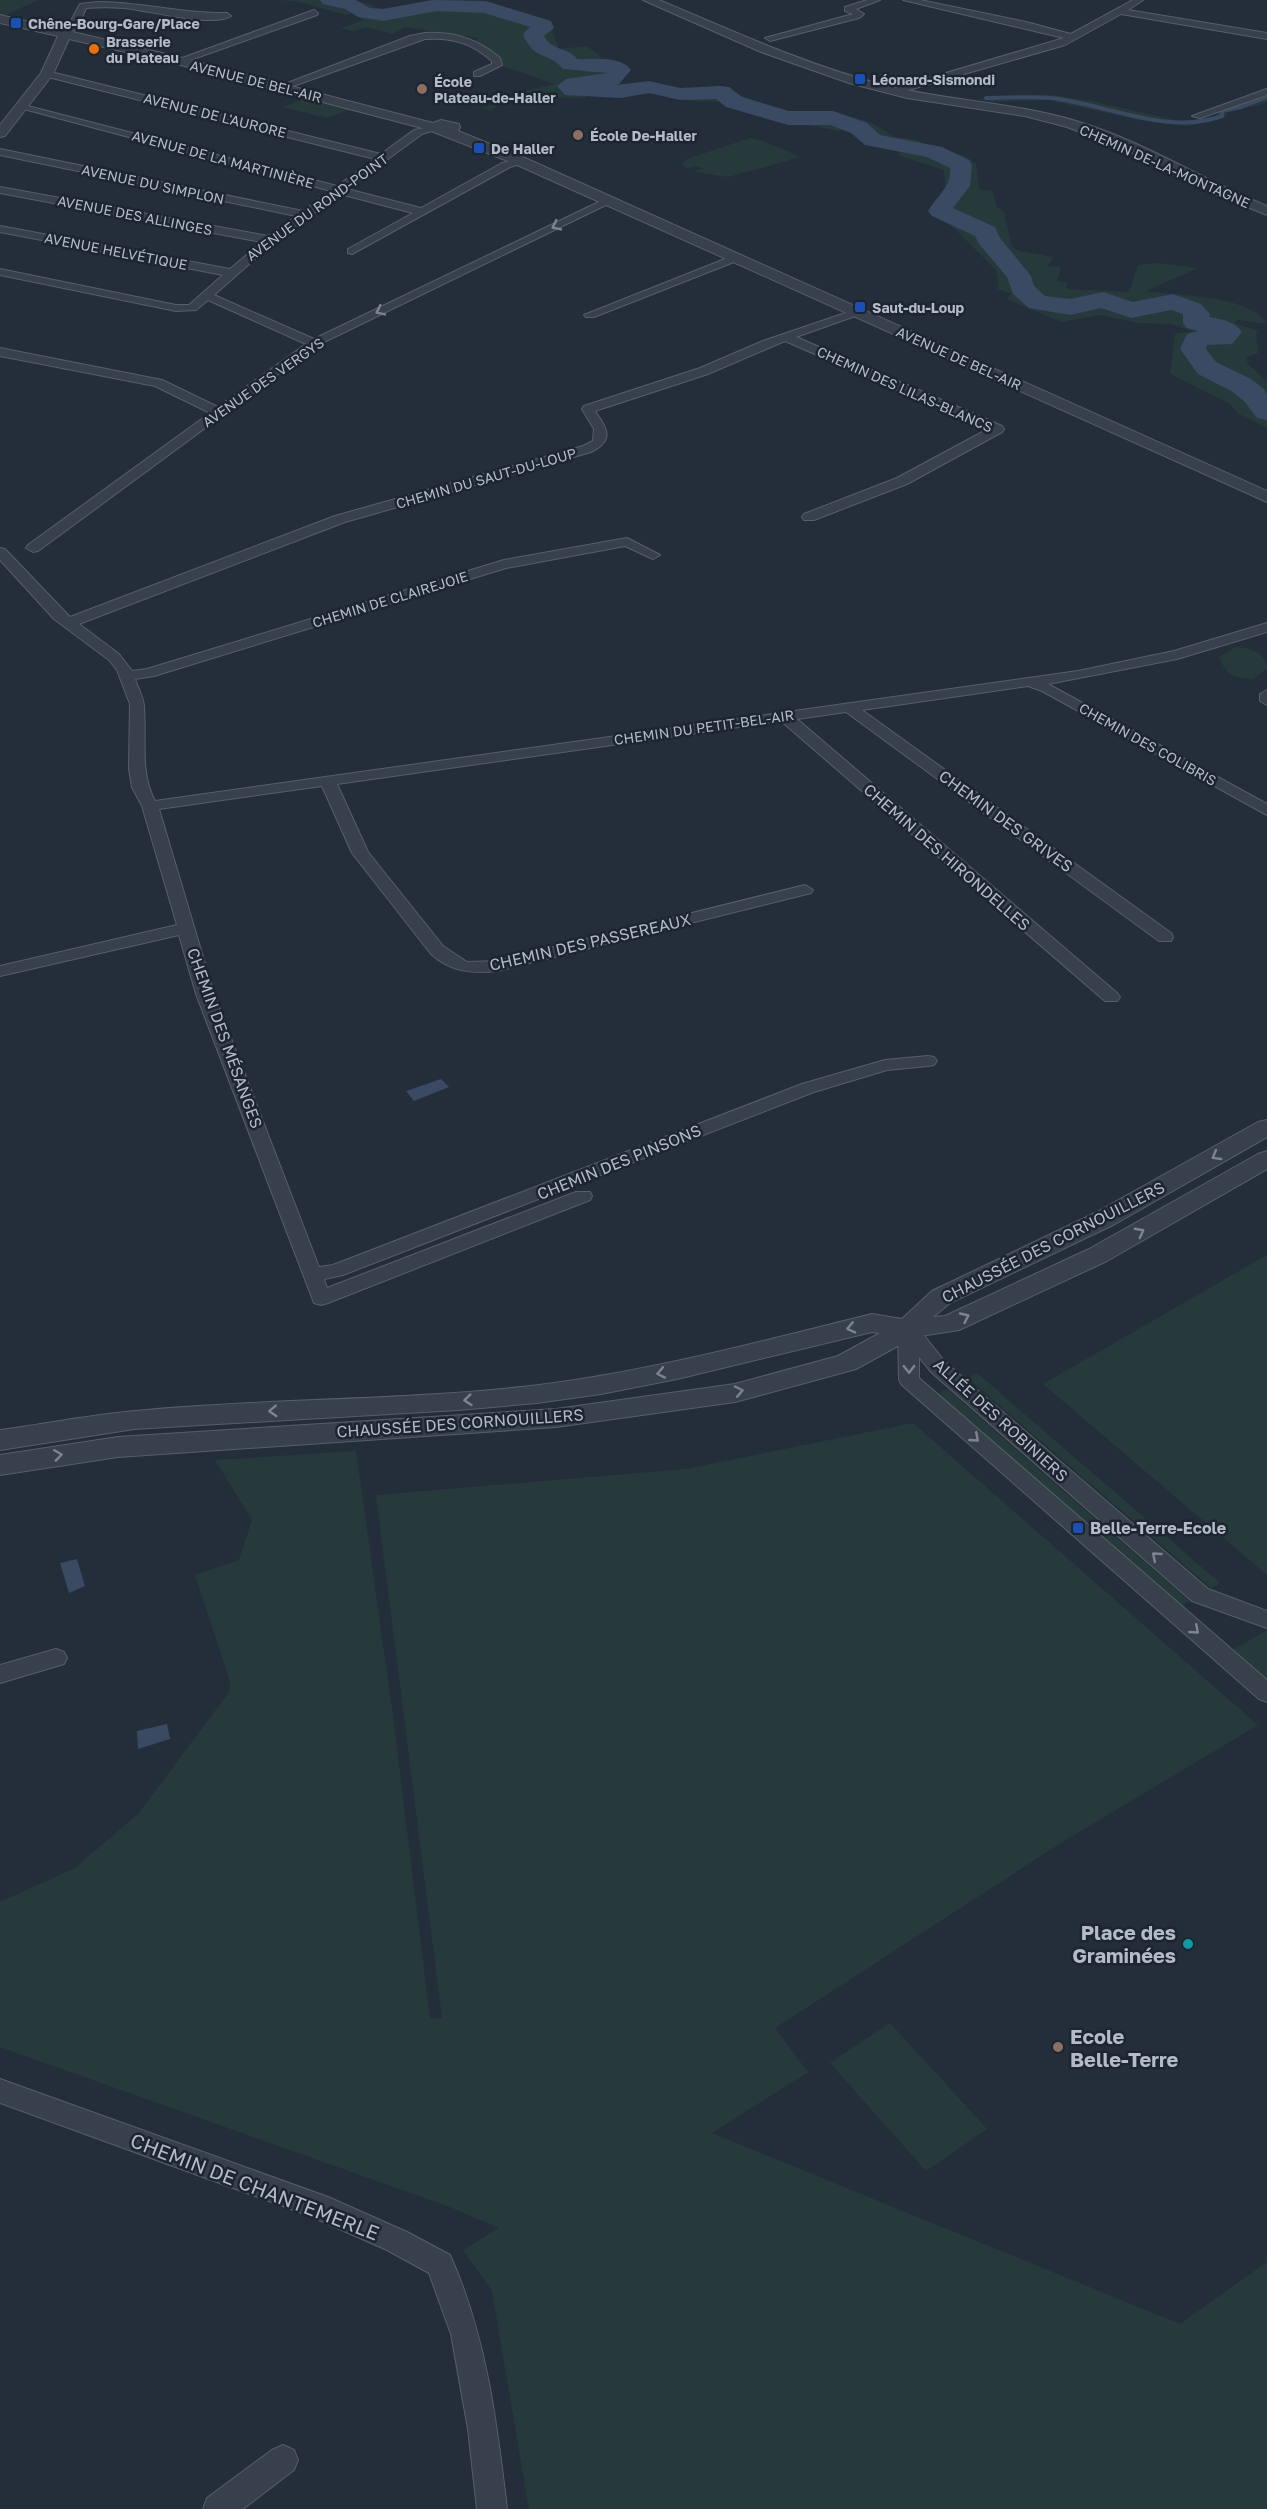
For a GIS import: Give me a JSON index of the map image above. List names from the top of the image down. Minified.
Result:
{"streets":{"street":["AVENUE DE BEL-AIR","AVENUE DE L'AURORE","AVENUE DE LA MARTINIÈRE","CHEMIN DE-LA-MONTAGNE","AVENUE DU SIMPLON","AVENUE DU ROND-POINT","AVENUE DES ALLINGES","AVENUE HELVÉTIQUE","AVENUE DES VERGYS","CHEMIN DES LILAS-BLANCS","CHEMIN DU SAUT-DU-LOUP","CHEMIN DE CLAIREJOIE","CHEMIN DU PETIT-BEL-AIR","CHEMIN DES COLIBRIS","CHEMIN DES GRIVES","CHEMIN DES HIRONDELLES","CHEMIN DES PASSEREAUX","CHEMIN DES MÉSANGES","CHEMIN DES PINSONS","CHAUSSÉE DES CORNOUILLERS","ALLÉE DES ROBINIERS","CHEMIN DE CHANTEMERLE"]},"crossings":[["AVENUE DE BEL-AIR","AVENUE DU ROND-POINT"],["AVENUE DE BEL-AIR","AVENUE DES VERGYS"],["AVENUE DE BEL-AIR","CHEMIN DU SAUT-DU-LOUP"],["AVENUE DE L'AURORE","AVENUE DU ROND-POINT"],["AVENUE DE LA MARTINIÈRE","AVENUE DU ROND-POINT"],["AVENUE DU SIMPLON","AVENUE DU ROND-POINT"],["AVENUE DU ROND-POINT","AVENUE DES ALLINGES"],["AVENUE DU ROND-POINT","AVENUE HELVÉTIQUE"],["CHEMIN DES LILAS-BLANCS","CHEMIN DU SAUT-DU-LOUP"],["CHEMIN DU SAUT-DU-LOUP","CHEMIN DES MÉSANGES"],["CHEMIN DE CLAIREJOIE","CHEMIN DES MÉSANGES"],["CHEMIN DU PETIT-BEL-AIR","CHEMIN DES COLIBRIS"],["CHEMIN DU PETIT-BEL-AIR","CHEMIN DES GRIVES"],["CHEMIN DU PETIT-BEL-AIR","CHEMIN DES HIRONDELLES"],["CHEMIN DU PETIT-BEL-AIR","CHEMIN DES PASSEREAUX"],["CHEMIN DU PETIT-BEL-AIR","CHEMIN DES MÉSANGES"],["CHEMIN DES MÉSANGES","CHEMIN DES PINSONS"],["CHAUSSÉE DES CORNOUILLERS","ALLÉE DES ROBINIERS"]],"places":{"transit":["Chêne-Bourg-Gare/Place","Léonard-Sismondi","De Haller","Saut-du-Loup","Belle-Terre-Ecole"],"other":["Brasserie du Plateau","École Plateau-de-Haller","École De-Haller","Place des Graminées","Ecole Belle-Terre"]}}
